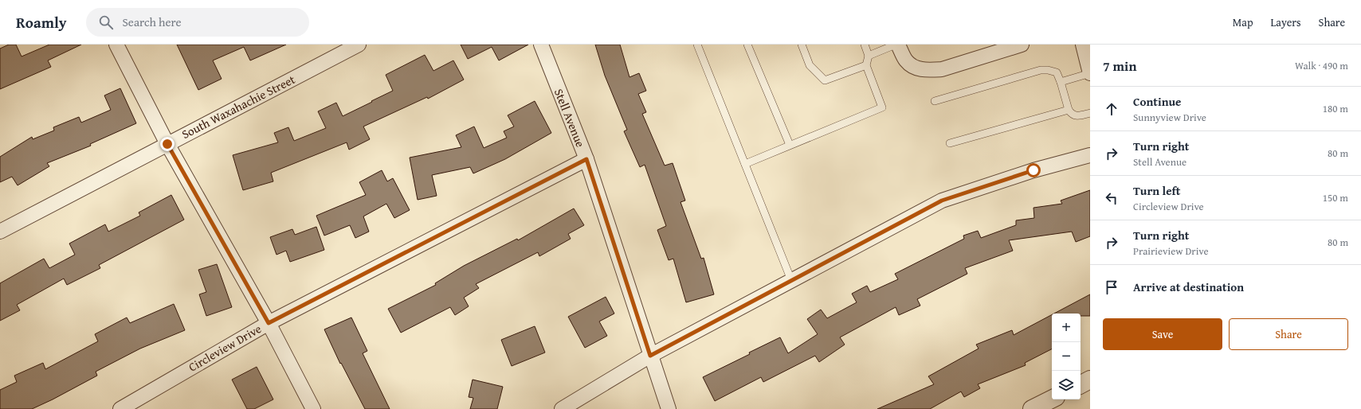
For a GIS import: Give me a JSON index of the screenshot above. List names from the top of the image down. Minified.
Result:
{"streets":{"street":["South Waxahachie Street","Stell Avenue","Circleview Drive"]},"crossings":[["Stell Avenue","Circleview Drive"]],"page":{"header":"Roamly","search":"Search here","nav":["Map","Layers","Share"],"heading":["7 min","Walk · 490 m"],"list":[["Continue","Sunnyview Drive","180 m"],["Turn right","Stell Avenue","80 m"],["Turn left","Circleview Drive","150 m"],["Turn right","Prairieview Drive","80 m"],"Arrive at destination"],"buttons":["Save","Share"],"map_buttons":["+","−"]}}
